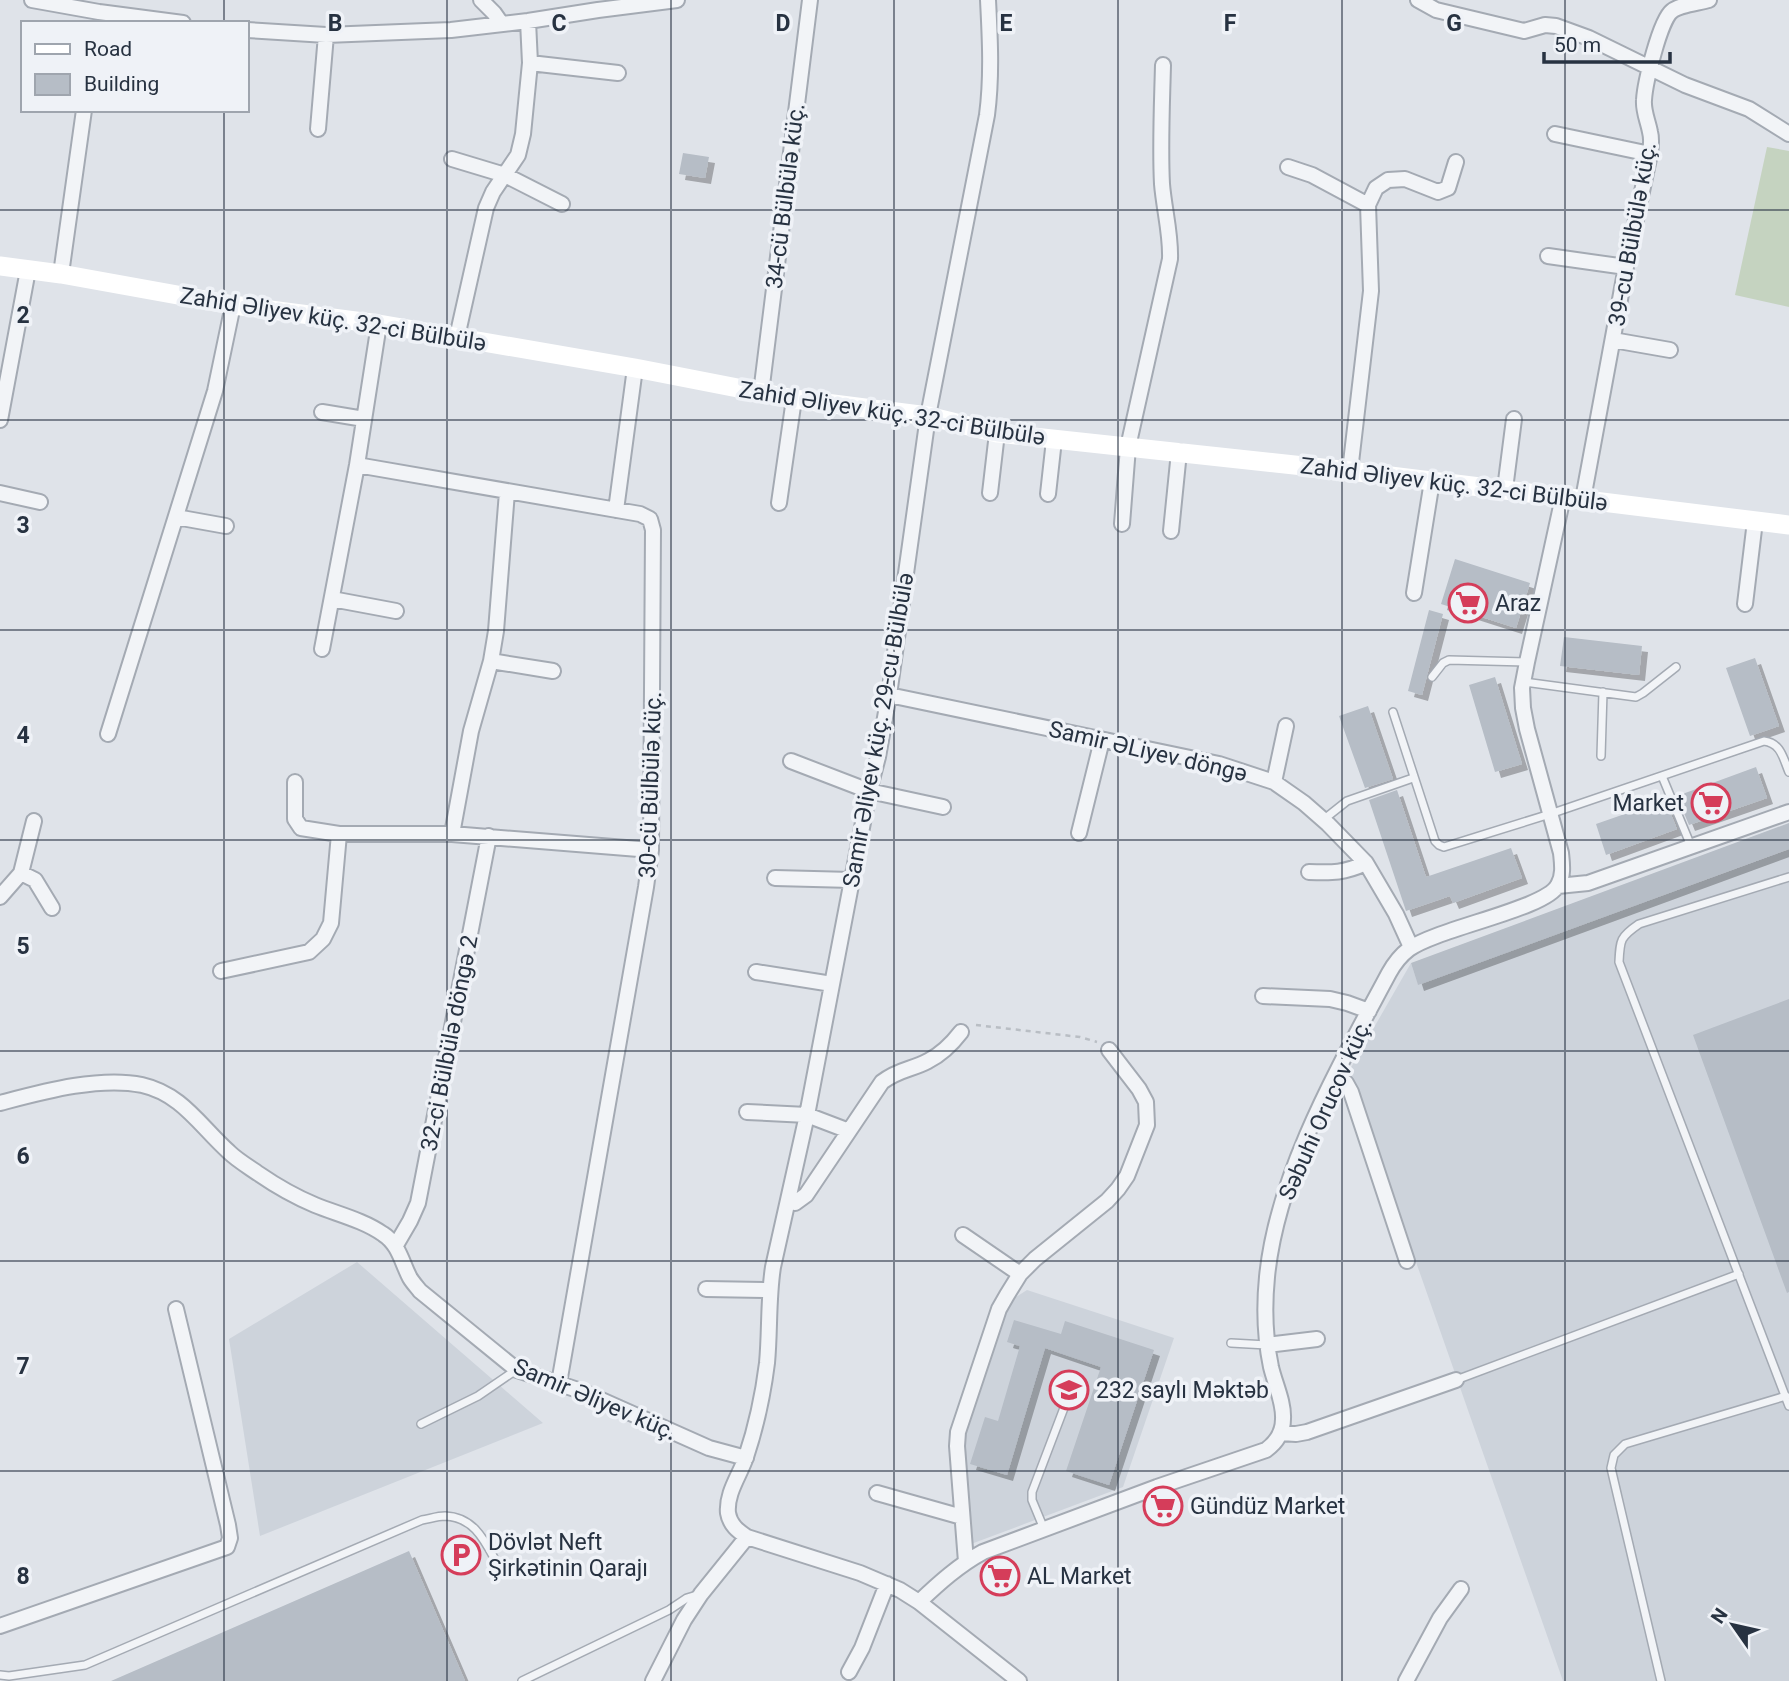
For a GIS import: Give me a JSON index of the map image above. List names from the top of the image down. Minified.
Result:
{"streets":{"street":["34-cü Bülbülə küç.","39-cu Bülbülə küç.","Zahid Əliyev küç. 32-ci Bülbülə","Samir Əliyev küç. 29-cu Bülbülə","Samir ƏLiyev döngə","30-cü Bülbülə küç.","32-ci Bülbülə döngə 2","Səbuhi Orucov küç.","Samir Əliyev küç."]},"crossings":[["34-cü Bülbülə küç.","Zahid Əliyev küç. 32-ci Bülbülə"],["39-cu Bülbülə küç.","Zahid Əliyev küç. 32-ci Bülbülə"],["Zahid Əliyev küç. 32-ci Bülbülə","Samir Əliyev küç. 29-cu Bülbülə"],["Samir Əliyev küç. 29-cu Bülbülə","Samir ƏLiyev döngə"],["Samir Əliyev küç. 29-cu Bülbülə","Samir Əliyev küç."],["Samir ƏLiyev döngə","Səbuhi Orucov küç."],["30-cü Bülbülə küç.","Samir Əliyev küç."],["32-ci Bülbülə döngə 2","Samir Əliyev küç."]],"places":{"supermarket":["Araz","Market","Gündüz Market","AL Market"],"school or university":["232 saylı Məktəb"],"parking":["Dövlət Neft Şirkətinin Qarajı"]},"legend":["Road","Building"],"scale_bar":"50 m","north":"top left","grid":{"columns":["B","C","D","E","F","G"],"rows":["2","3","4","5","6","7","8"]}}
